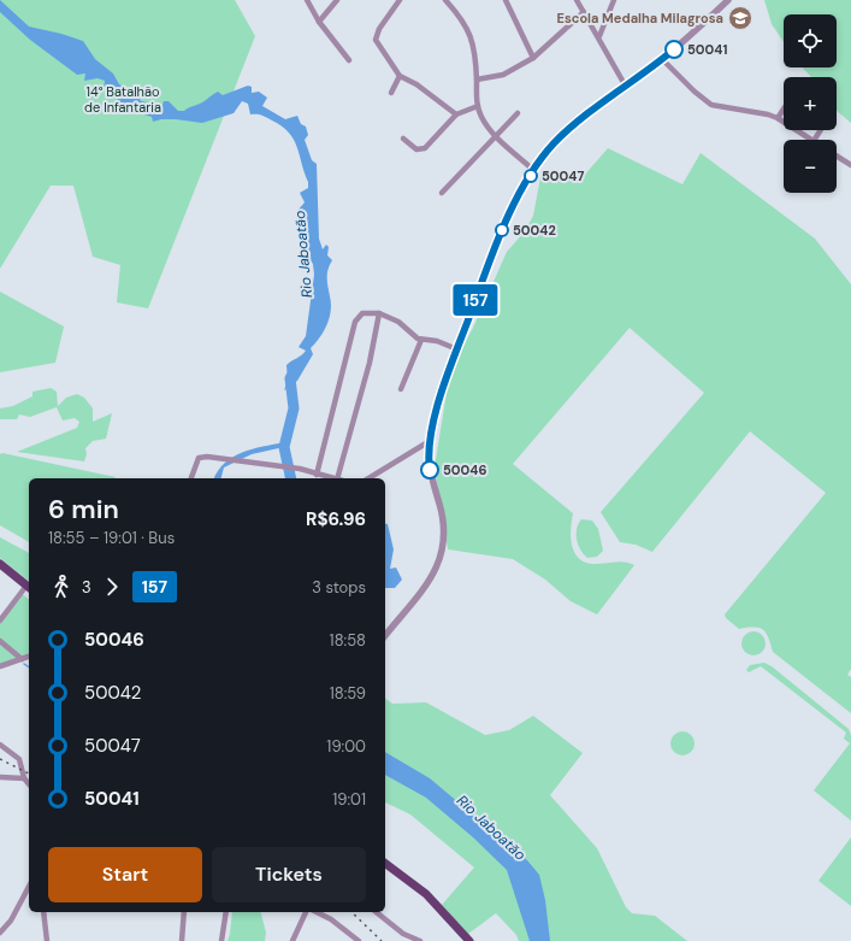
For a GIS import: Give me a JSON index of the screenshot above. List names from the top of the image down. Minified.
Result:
{"water":["Rio Jaboatão"],"parks":["14° Batalhão de Infantaria"],"places":{"school or university":["Escola Medalha Milagrosa"],"other":["50041","50047","50042","50046"]},"lines":["bus line 157"],"page":{"on_map":"157","map_buttons":["+","−"],"heading":["6 min","18:55 – 19:01 · Bus","R$6.96"],"legs":["3","157","3 stops"],"list":[{"name":"50046","value":"18:58"},{"name":"50042","value":"18:59"},{"name":"50047","value":"19:00"},{"name":"50041","value":"19:01"}],"buttons":["Start","Tickets"]}}
